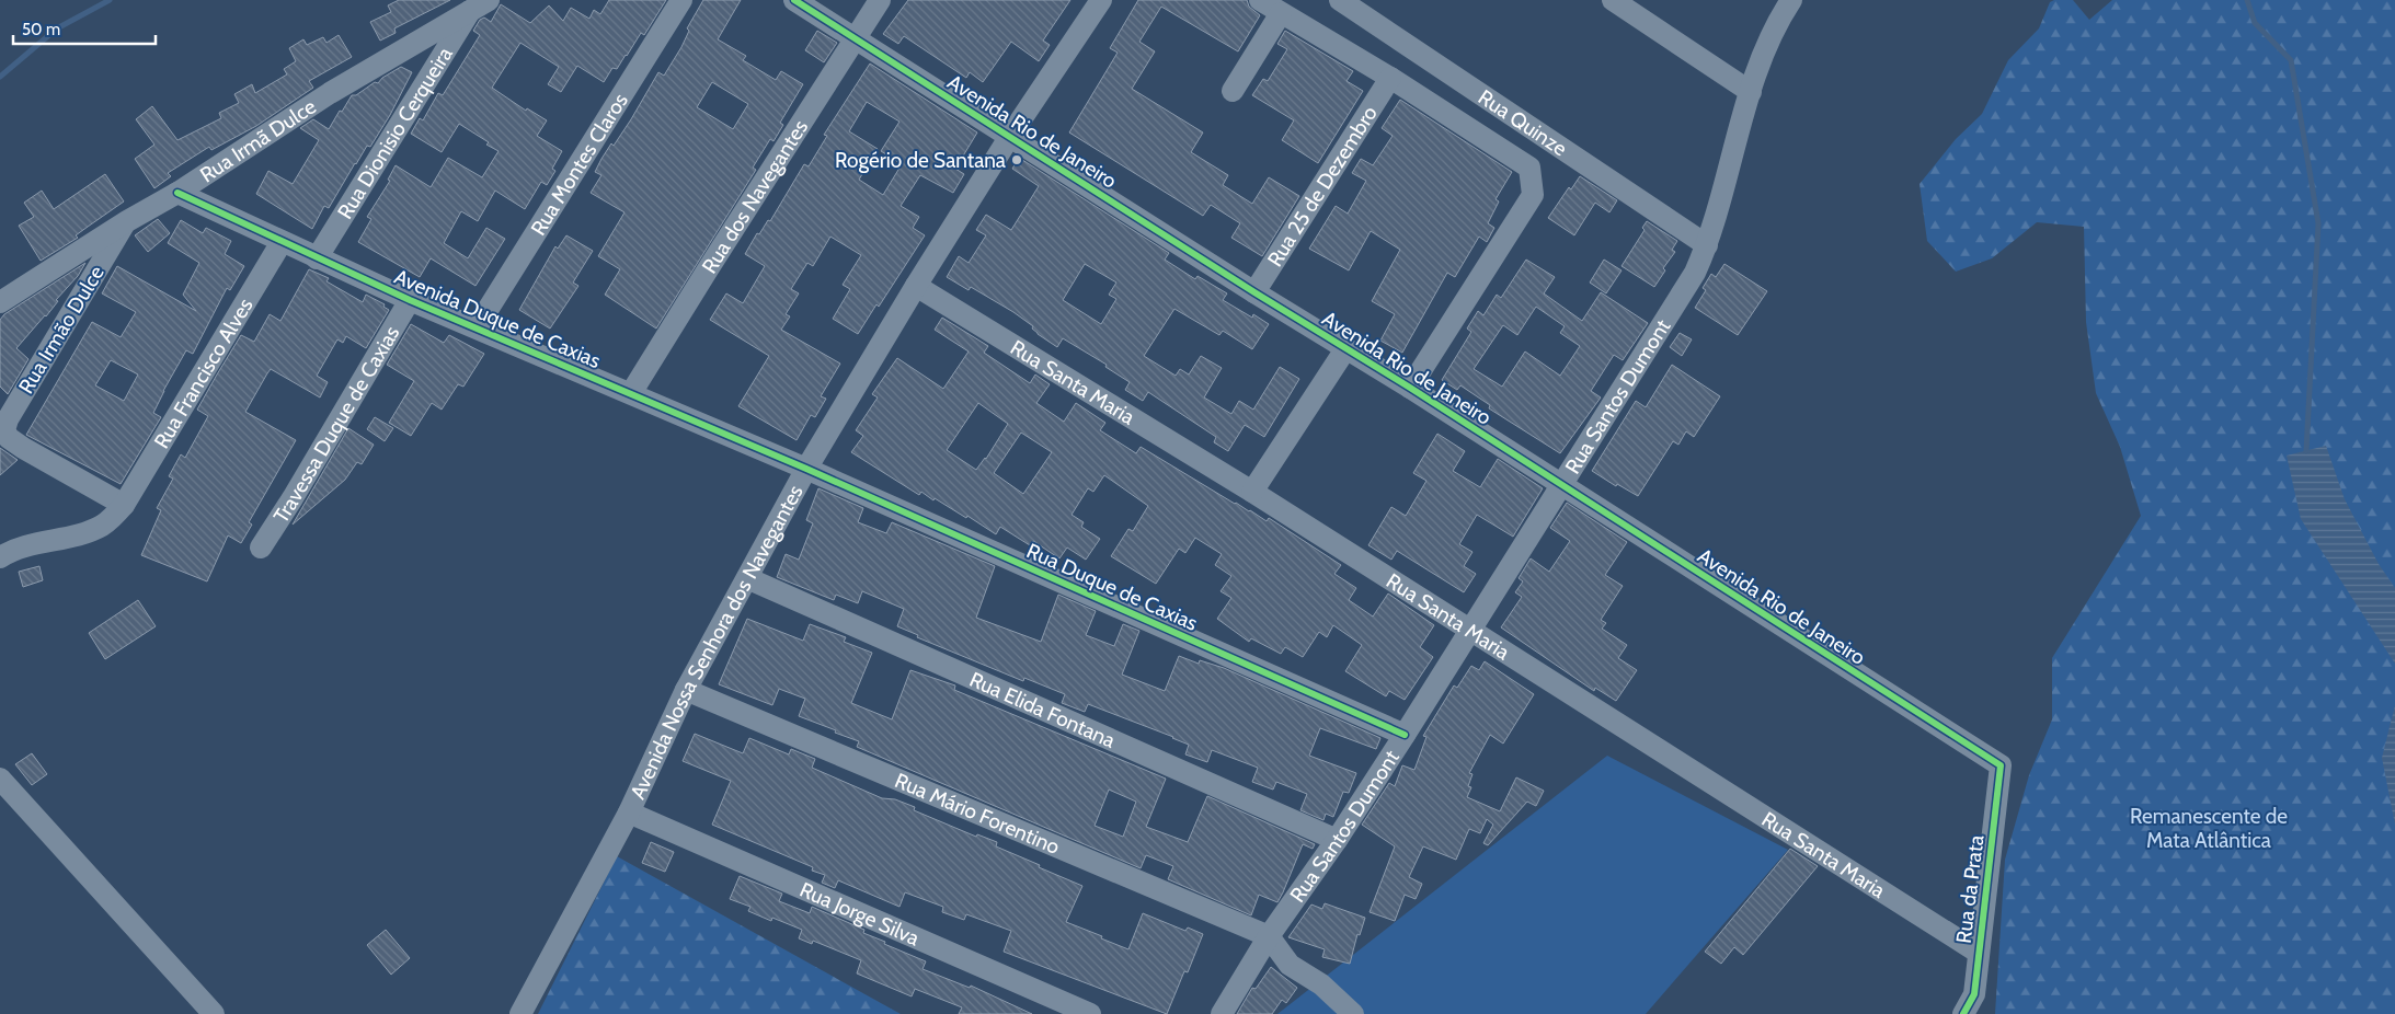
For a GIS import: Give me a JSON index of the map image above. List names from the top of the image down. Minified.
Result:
{"streets":{"street":["Rua Quinze","Avenida Rio de Janeiro","Rua Dionisio Cerqueira","Rua Irmã Dulce","Rua Montes Claros","Rua 25 de Dezembro","Rua dos Navegantes","Avenida Duque de Caxias","Rua Irmão Dulce","Rua Francisco Alves","Rua Santa Maria","Rua Santos Dumont","Travessa Duque de Caxias","Rua Duque de Caxias","Avenida Nossa Senhora dos Navegantes","Rua Elida Fontana","Rua Mário Forentino","Rua da Prata","Rua Jorge Silva"]},"crossings":[["Rua Quinze","Rua Santos Dumont"],["Avenida Rio de Janeiro","Rua 25 de Dezembro"],["Avenida Rio de Janeiro","Rua dos Navegantes"],["Avenida Rio de Janeiro","Rua Santos Dumont"],["Avenida Rio de Janeiro","Avenida Nossa Senhora dos Navegantes"],["Avenida Rio de Janeiro","Rua da Prata"],["Rua Dionisio Cerqueira","Rua Irmã Dulce"],["Rua Dionisio Cerqueira","Avenida Duque de Caxias"],["Rua Irmã Dulce","Avenida Duque de Caxias"],["Rua Irmã Dulce","Rua Irmão Dulce"],["Rua Montes Claros","Avenida Duque de Caxias"],["Rua dos Navegantes","Avenida Duque de Caxias"],["Avenida Duque de Caxias","Rua Francisco Alves"],["Avenida Duque de Caxias","Travessa Duque de Caxias"],["Avenida Duque de Caxias","Rua Duque de Caxias"],["Avenida Duque de Caxias","Avenida Nossa Senhora dos Navegantes"],["Rua Irmão Dulce","Rua Francisco Alves"],["Rua Santa Maria","Rua Santos Dumont"],["Rua Santa Maria","Avenida Nossa Senhora dos Navegantes"],["Rua Santa Maria","Rua da Prata"],["Rua Santos Dumont","Rua Duque de Caxias"],["Rua Santos Dumont","Rua Elida Fontana"],["Rua Santos Dumont","Rua Mário Forentino"],["Rua Duque de Caxias","Avenida Nossa Senhora dos Navegantes"],["Avenida Nossa Senhora dos Navegantes","Rua Elida Fontana"],["Avenida Nossa Senhora dos Navegantes","Rua Mário Forentino"],["Avenida Nossa Senhora dos Navegantes","Rua Jorge Silva"]],"parks":["Remanescente de Mata Atlântica"],"places":["Rogério de Santana"],"scale_bar":"50 m"}
